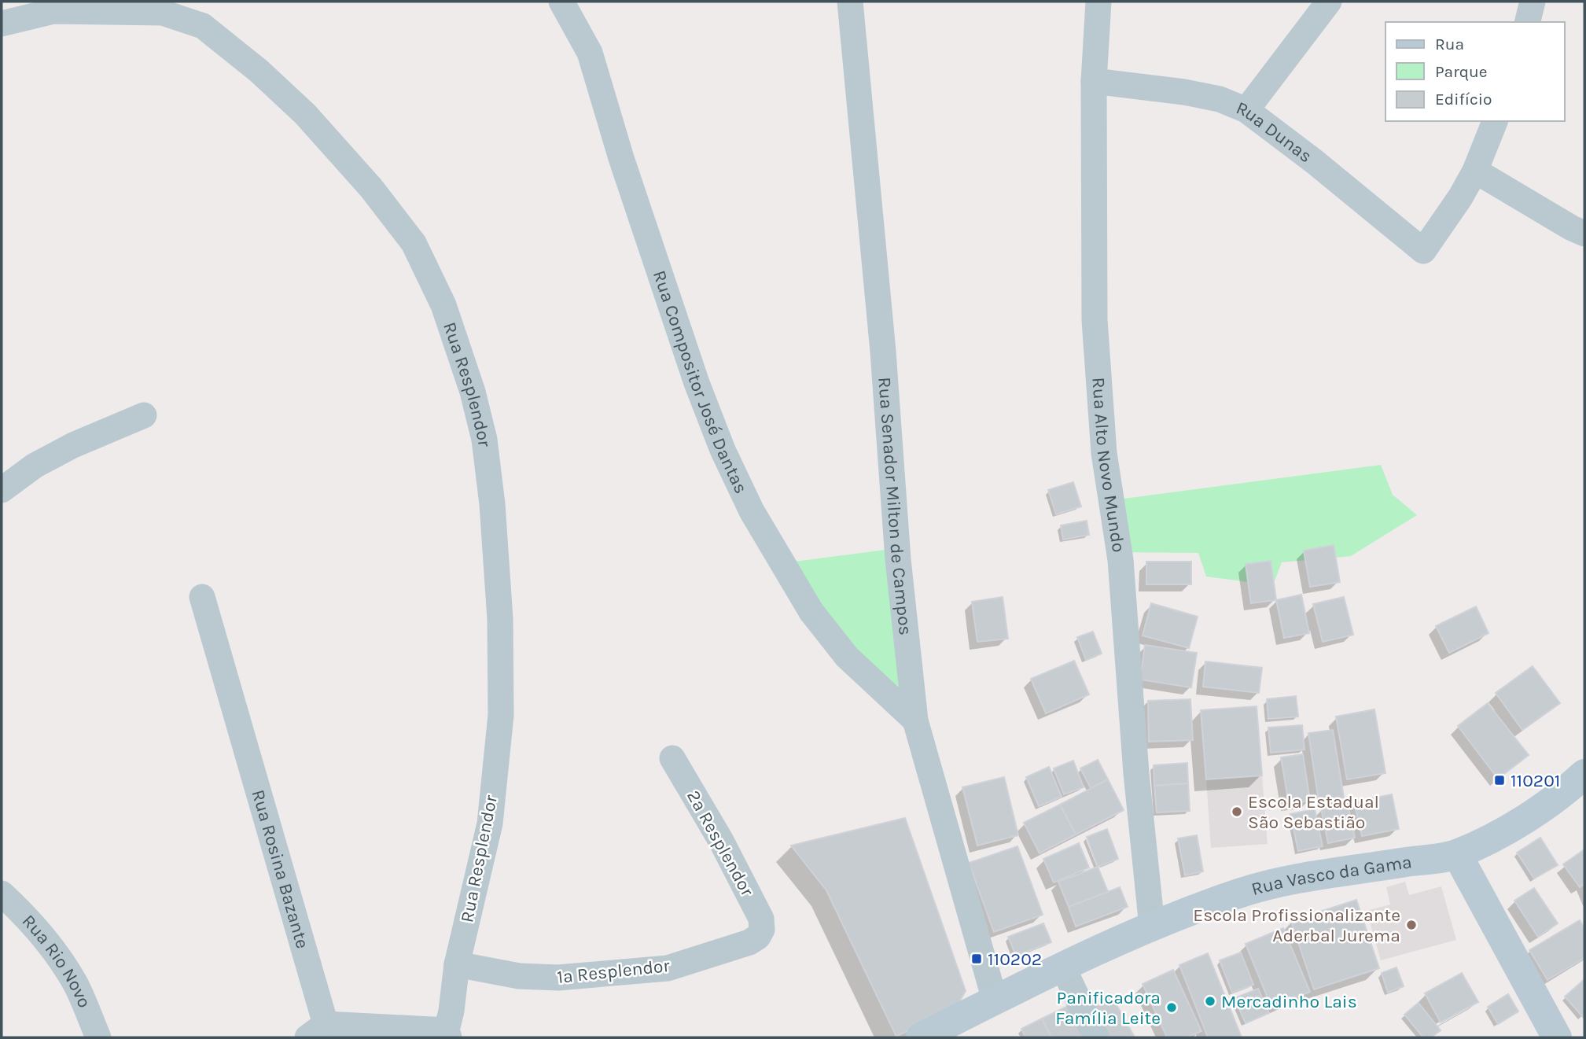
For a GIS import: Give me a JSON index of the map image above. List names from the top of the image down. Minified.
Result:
{"streets":{"main road":["Rua Vasco da Gama"],"street":["Rua Dunas","Rua Compositor José Dantas","Rua Resplendor","Rua Alto Novo Mundo","Rua Senador Milton de Campos","2ª Resplendor","Rua Rosina Bazante","Rua Rio Novo","1ª Resplendor"]},"crossings":[["Rua Dunas","Rua Alto Novo Mundo"],["Rua Compositor José Dantas","Rua Senador Milton de Campos"],["Rua Resplendor","Rua Rosina Bazante"],["Rua Resplendor","1ª Resplendor"],["Rua Alto Novo Mundo","Rua Vasco da Gama"],["Rua Senador Milton de Campos","Rua Vasco da Gama"],["2ª Resplendor","1ª Resplendor"]],"places":{"transit":["110201","110202"],"other":["Escola Estadual São Sebastião","Escola Profissionalizante Aderbal Jurema","Mercadinho Lais","Panificadora Família Leite"]},"legend":["Rua","Parque","Edifício"]}
